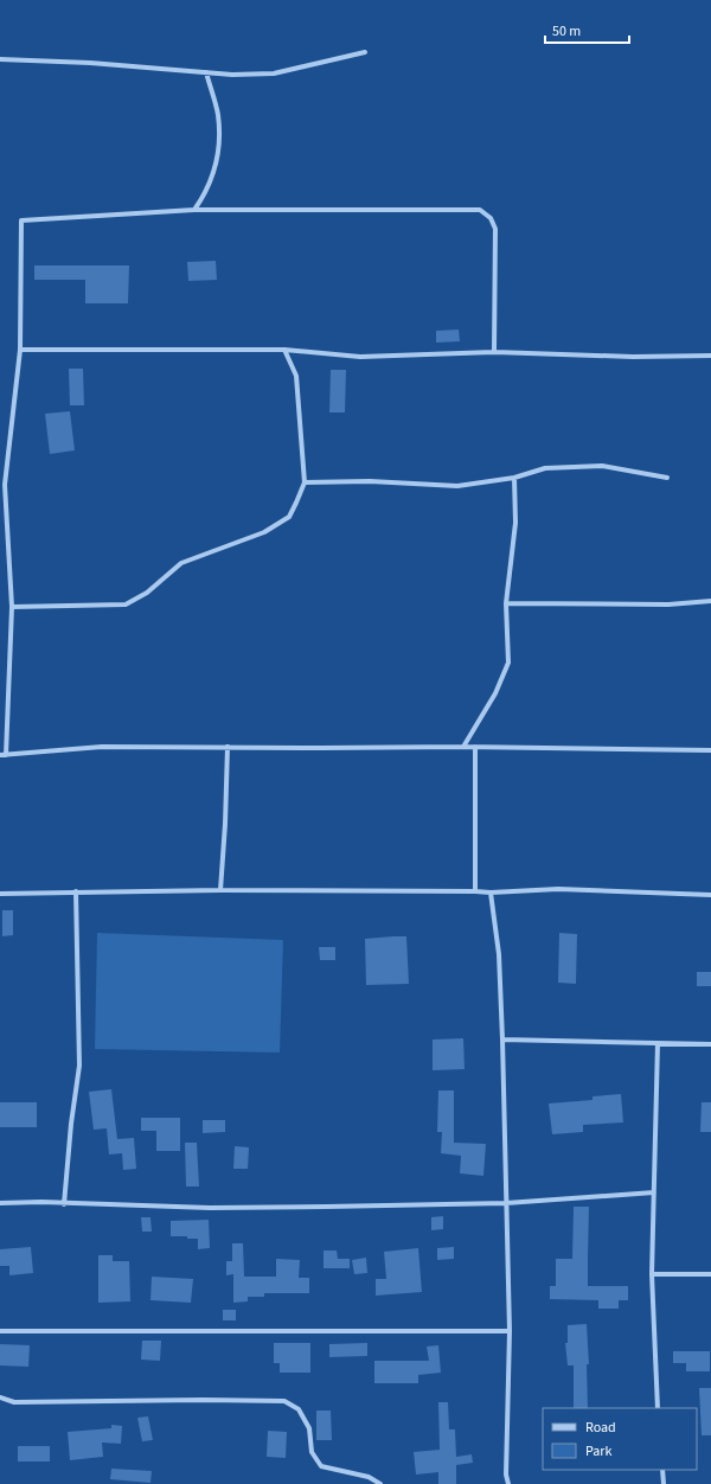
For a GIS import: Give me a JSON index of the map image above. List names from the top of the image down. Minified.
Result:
{"legend":["Road","Park"],"scale_bar":"50 m"}
